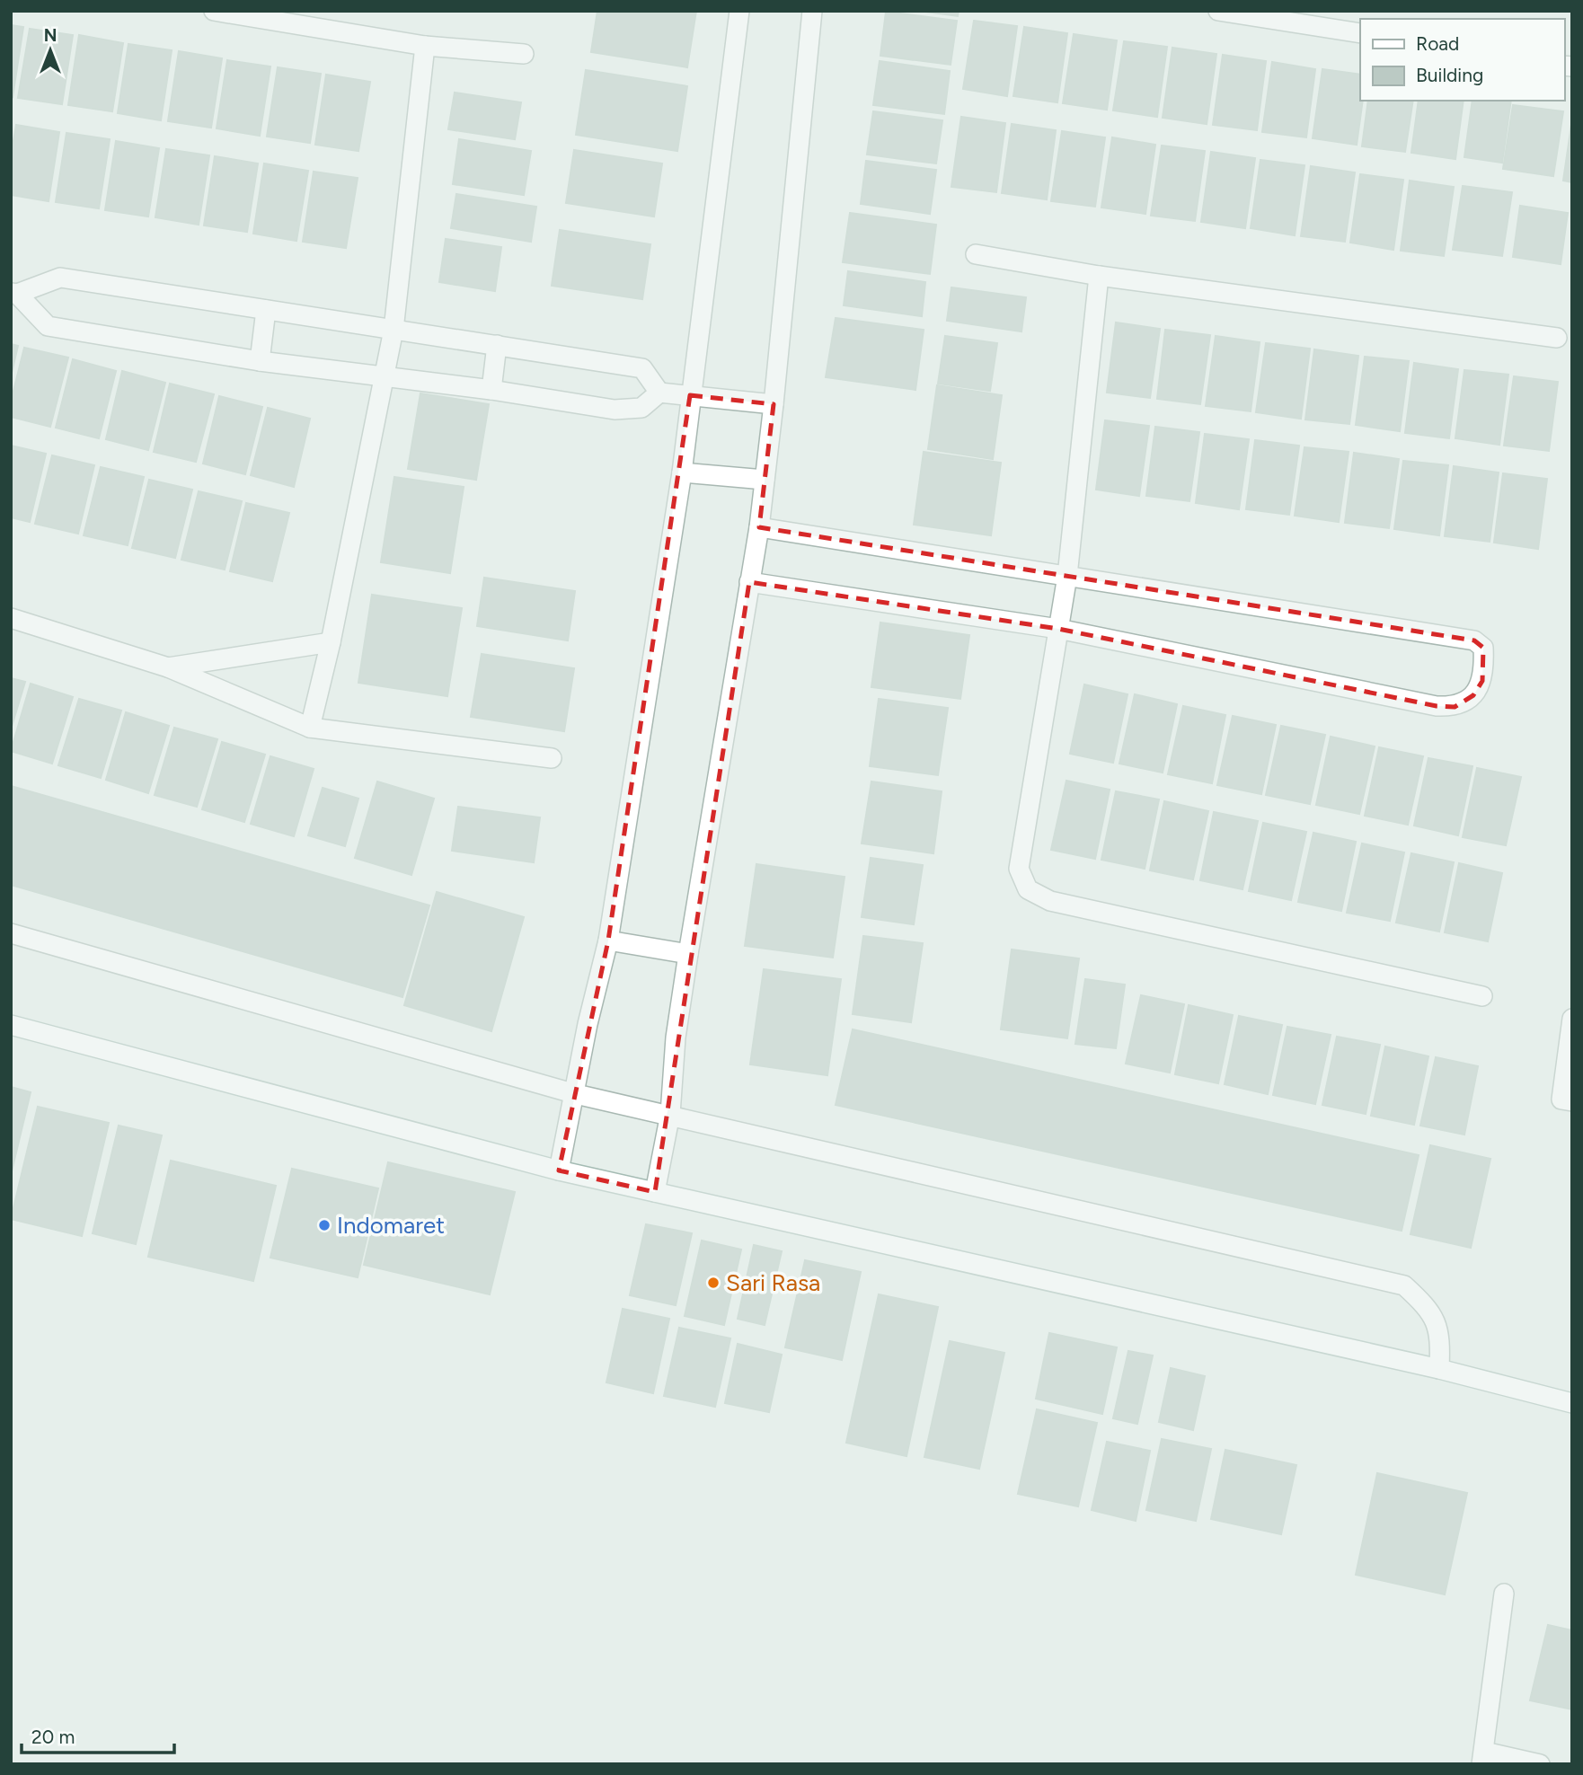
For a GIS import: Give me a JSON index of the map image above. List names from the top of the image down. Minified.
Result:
{"places":["Indomaret","Sari Rasa"],"legend":["Road","Building"],"scale_bar":"20 m","north":"top"}
